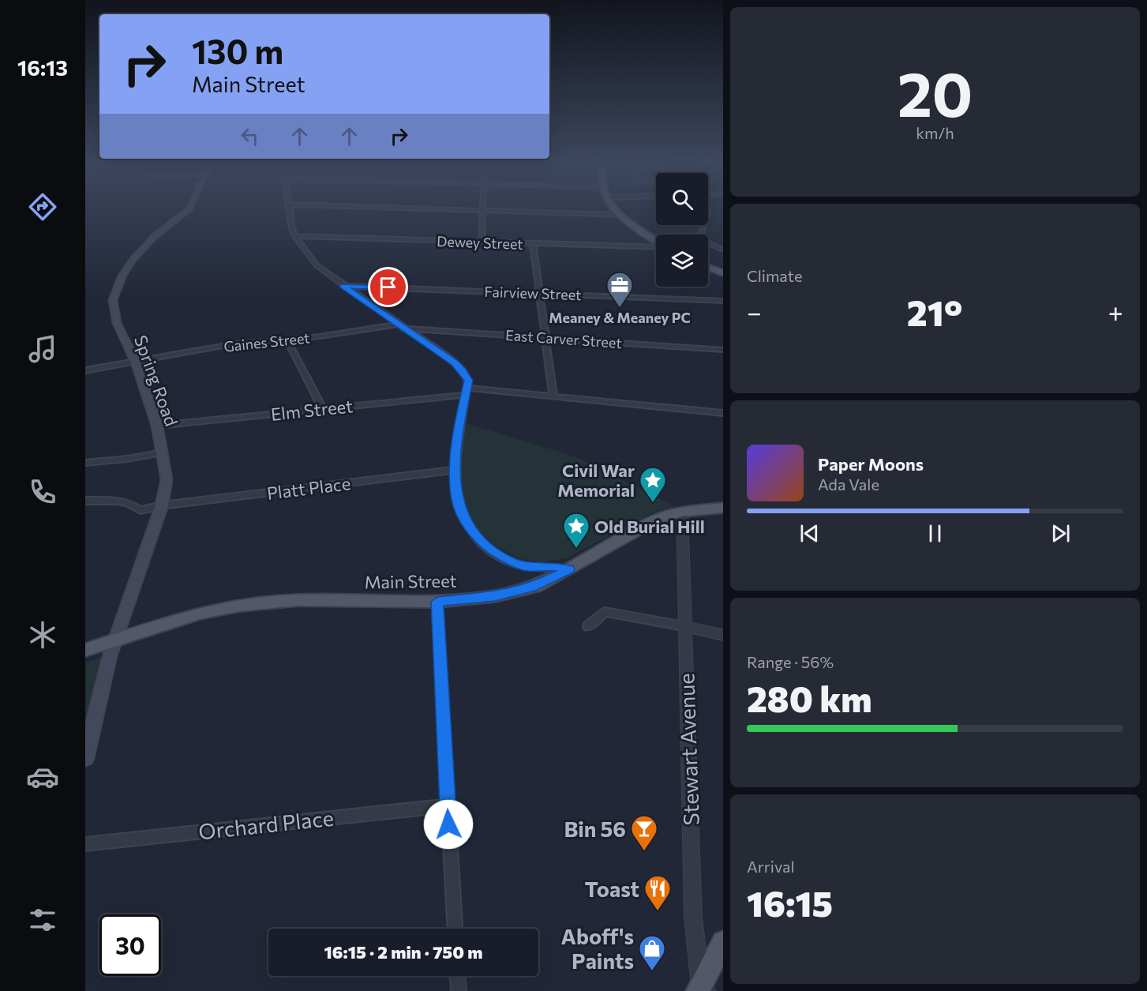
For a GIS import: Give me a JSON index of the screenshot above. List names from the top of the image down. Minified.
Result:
{"streets":{"main road":["Spring Road","Main Street"],"street":["Dewey Street","Fairview Street","East Carver Street","Gaines Street","Elm Street","Platt Place","Stewart Avenue","Orchard Place"]},"crossings":[["East Carver Street","Gaines Street"],["Gaines Street","Spring Road"],["Spring Road","Elm Street"],["Spring Road","Platt Place"],["Spring Road","Main Street"],["Main Street","Stewart Avenue"]],"places":{"office":["Meaney & Meaney PC"],"place":["Civil War Memorial","Old Burial Hill"],"bar":["Bin 56"],"restaurant":["Toast"],"shop":["Aboff's Paints"]},"page":{"tabs":"16:13","tile":[["20","km/h"],"Climate",["Range · 56%","280 km"],["Arrival","16:15"]],"turn":["130 m","Main Street"],"heat":["−","21°","+"],"song":["Paper Moons","Ada Vale"],"limit":"30","trip":"16:15 · 2 min · 750 m"}}
